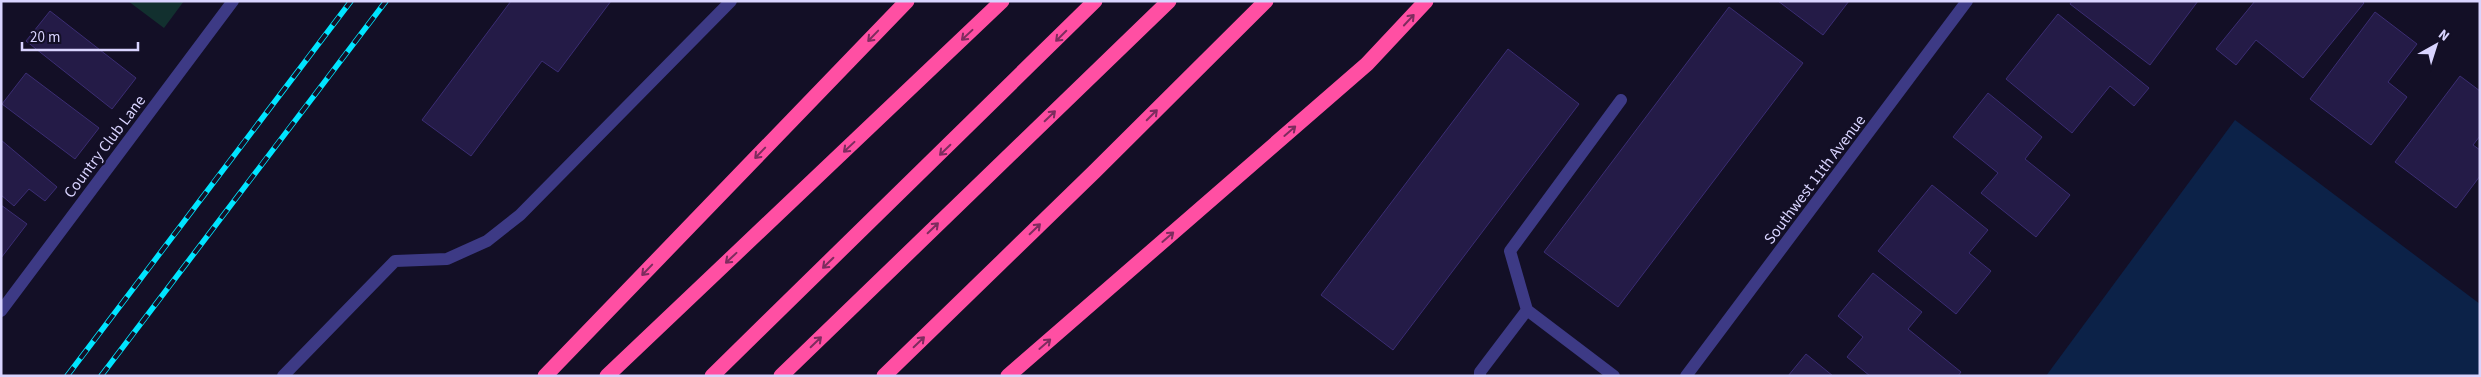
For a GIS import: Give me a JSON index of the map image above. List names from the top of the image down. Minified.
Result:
{"streets":{"street":["Country Club Lane","Southwest 11th Avenue"]},"scale_bar":"20 m","north":"top right"}
